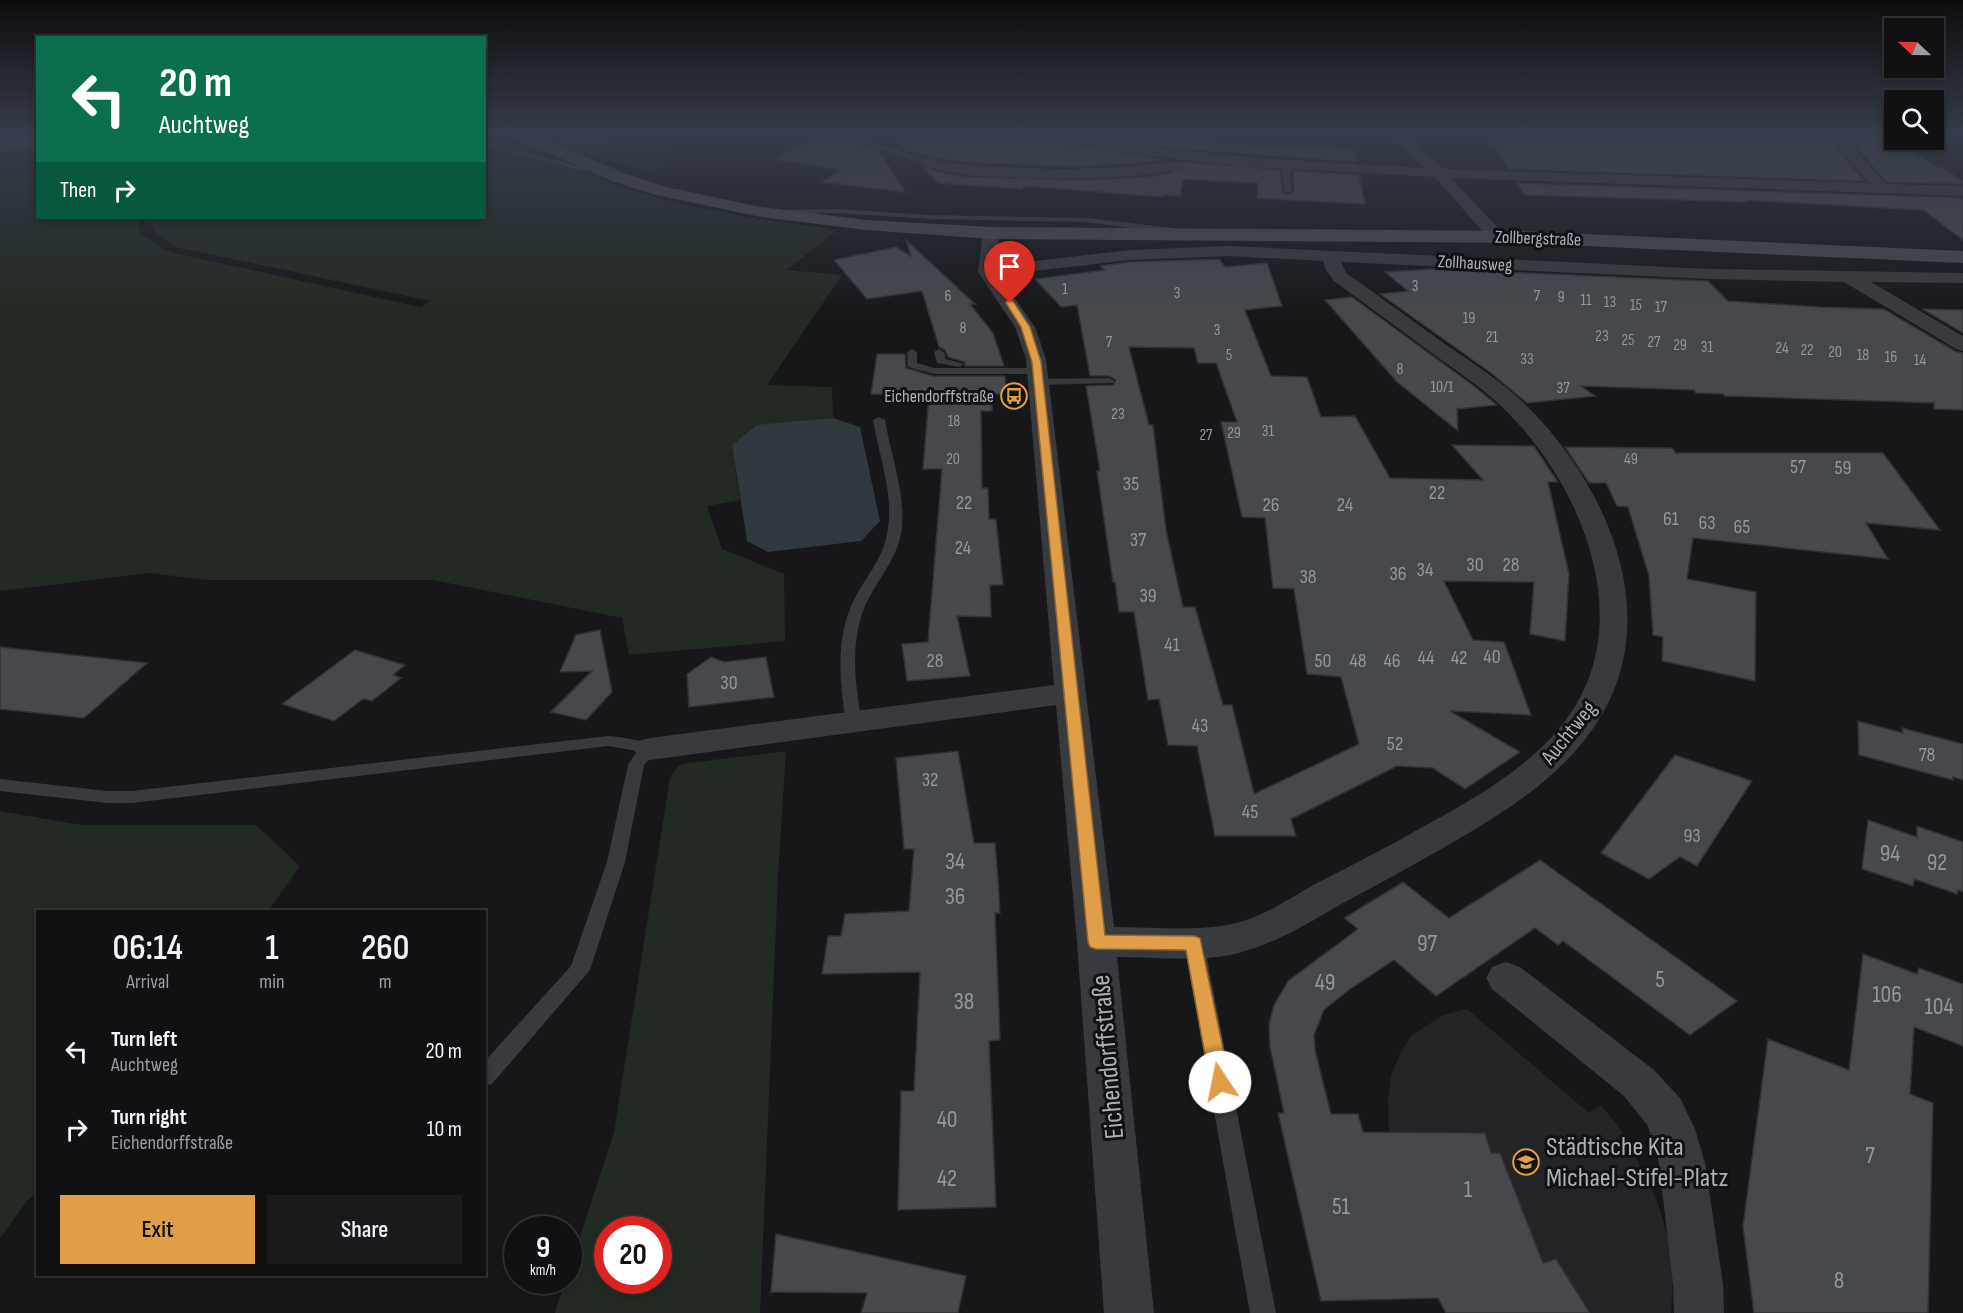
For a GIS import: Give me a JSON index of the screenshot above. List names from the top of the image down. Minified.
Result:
{"streets":{"main road":["Zollbergstraße"],"street":["Zollhausweg","Auchtweg","Eichendorffstraße"]},"crossings":[["Zollhausweg","Auchtweg"],["Zollhausweg","Eichendorffstraße"],["Auchtweg","Eichendorffstraße"]],"places":{"bus stop":["Eichendorffstraße"],"school or university":["Städtische Kita Michael-Stifel-Platz"]},"house_numbers":["3","1","3","6","7","9","11","13","15","17","19","8","3","23","21","25","7","27","29","31","24","22","20","5","18","16","33","14","8","10/1","37","23","18","31","29","27","20","49","57","59","35","22","22","26","24","61","63","65","37","24","30","28","34","36","38","39","41","40","44","42","28","50","48","46","30","43","52","78","32","45","93","94","34","92","36","97","5","49","106","38","104","40","7","42","1","51","8"],"north":"left","page":{"turn":["20 m","Auchtweg"],"then":"Then","eta":["06:14","Arrival","1","min","260","m"],"list":[{"name":"Turn left","note":"Auchtweg","value":"20 m"},{"name":"Turn right","note":"Eichendorffstraße","value":"10 m"}],"buttons":["Exit","Share"],"speed":"9 km/h","limit":"20"}}
